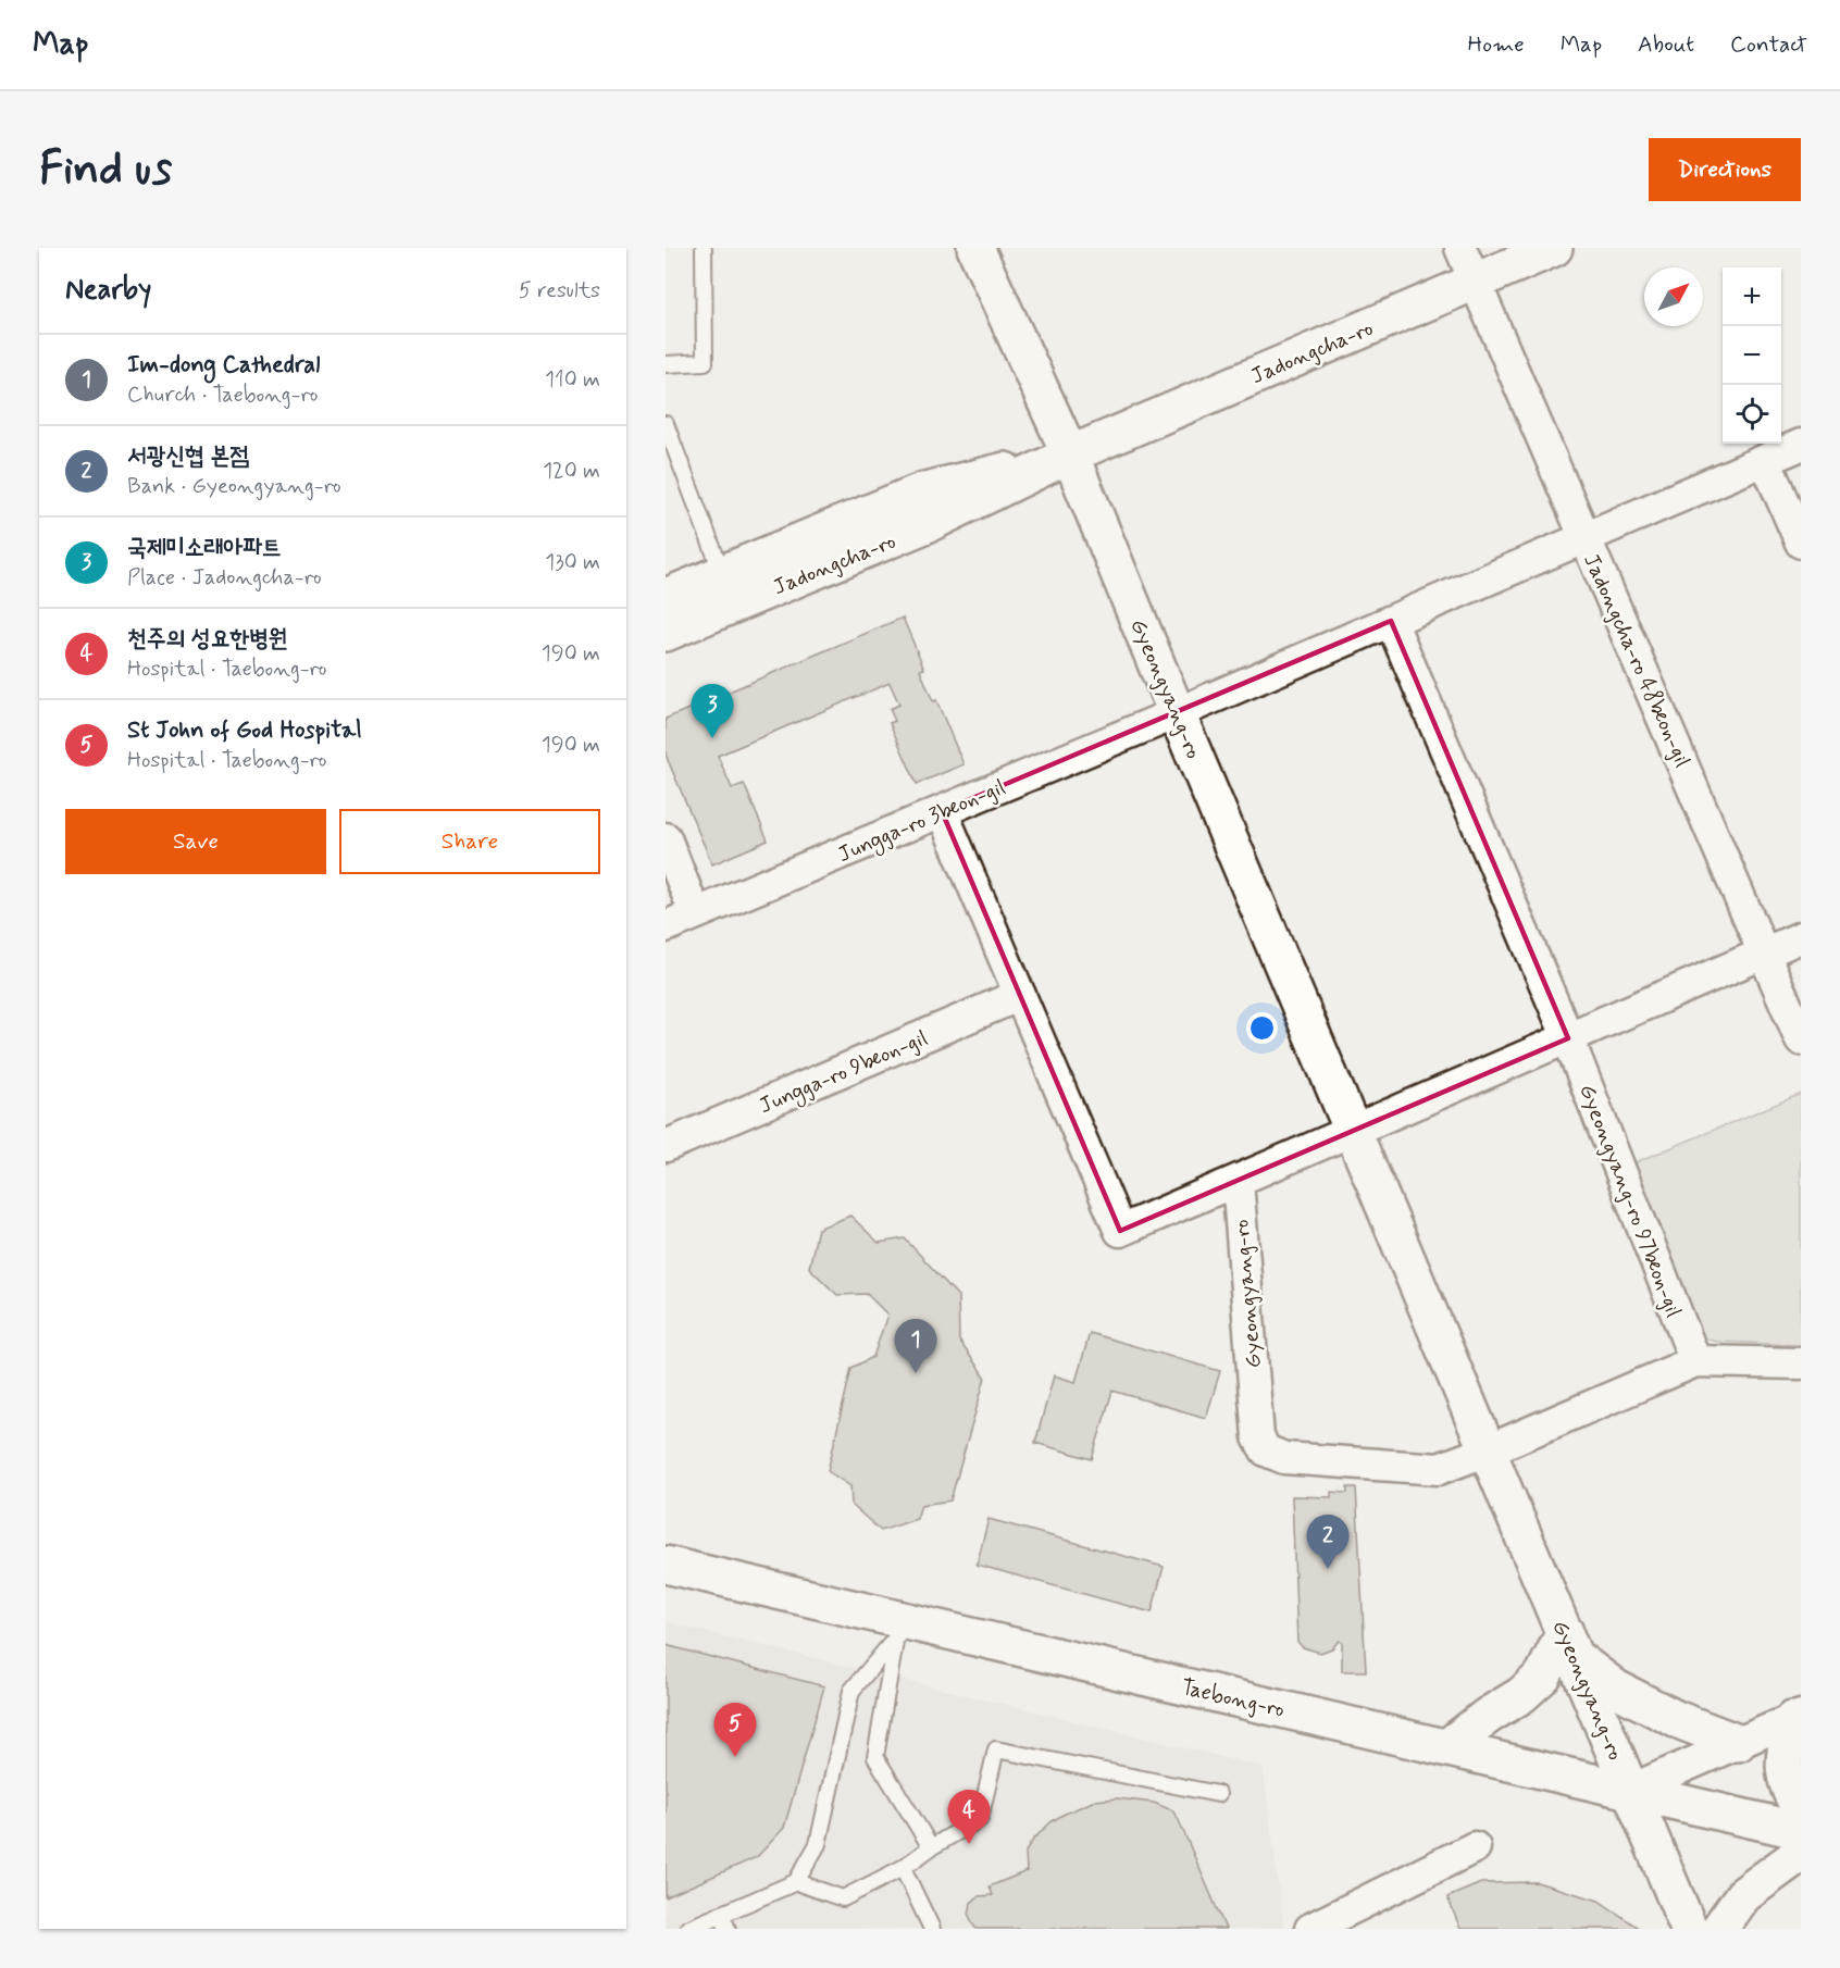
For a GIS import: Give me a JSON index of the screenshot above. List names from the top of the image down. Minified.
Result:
{"streets":{"street":["Jadongcha-ro","Jadongcha-ro 48beon-gil","Gyeongyang-ro","Jungga-ro 3beon-gil","Jungga-ro 9beon-gil","Gyeongyang-ro 97beon-gil","Taebong-ro"]},"crossings":[["Jadongcha-ro","Jadongcha-ro 48beon-gil"],["Jadongcha-ro","Gyeongyang-ro"],["Jadongcha-ro 48beon-gil","Jungga-ro 3beon-gil"],["Gyeongyang-ro","Jungga-ro 3beon-gil"],["Gyeongyang-ro","Taebong-ro"],["Jungga-ro 3beon-gil","Gyeongyang-ro 97beon-gil"]],"north":"top right","page":{"header":"Map","nav":["Home","Map","About","Contact"],"buttons":["Directions",["Save","Share"]],"title":"Find us","heading":["Nearby","5 results"],"map_buttons":["+","−"],"list":[{"mark":"1","name":"Im-dong Cathedral","note":"Church · Taebong-ro","value":"110 m"},{"mark":"2","name":"서광신협 본점","note":"Bank · Gyeongyang-ro","value":"120 m"},{"mark":"3","name":"국제미소래아파트","note":"Place · Jadongcha-ro","value":"130 m"},{"mark":"4","name":"천주의 성요한병원","note":"Hospital · Taebong-ro","value":"190 m"},{"mark":"5","name":"St John of God Hospital","note":"Hospital · Taebong-ro","value":"190 m"}],"pins":["3","1","2","5","4"]}}
